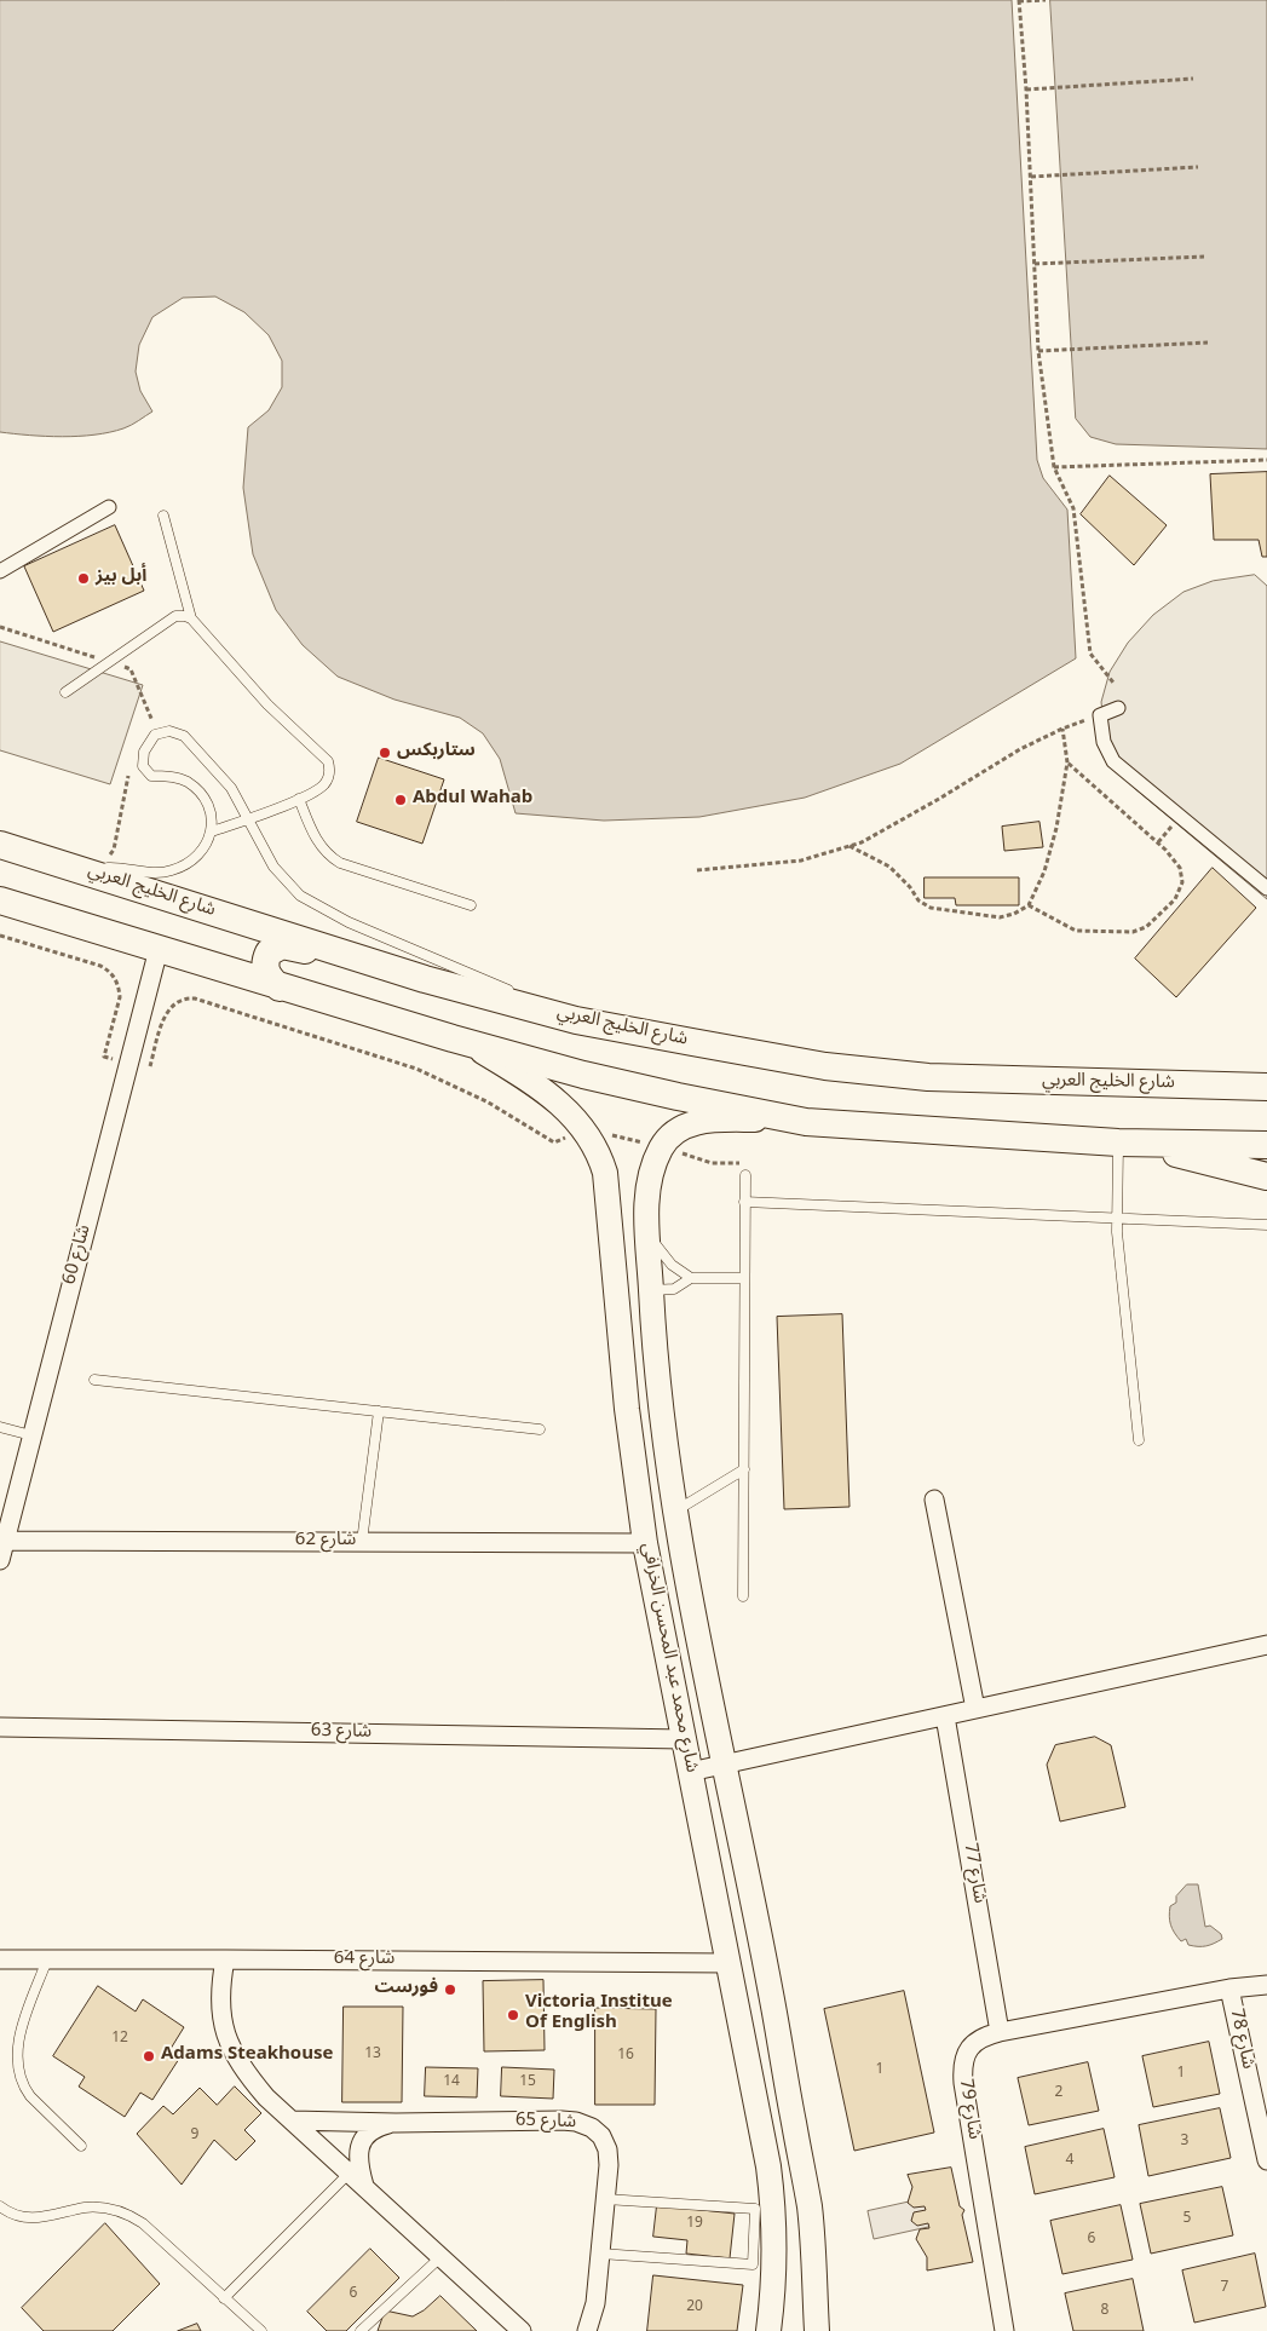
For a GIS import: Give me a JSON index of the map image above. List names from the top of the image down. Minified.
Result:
{"streets":{"main road":["شارع الخليج العربي","شارع محمد عبد المحسن الخرافي"],"street":["شارع 60","شارع 62","شارع 63","شارع 77","شارع 64","شارع 78","شارع 79","شارع 65"]},"crossings":[["شارع 60","شارع 62"],["شارع 62","شارع محمد عبد المحسن الخرافي"],["شارع محمد عبد المحسن الخرافي","شارع 63"],["شارع محمد عبد المحسن الخرافي","شارع 64"],["شارع 77","شارع 79"],["شارع 78","شارع 79"]],"places":["أبل بيز","ستاربكس","Abdul Wahab","فورست","Victoria Institue Of English","Adams Steakhouse"],"house_numbers":["12","13","16","1","1","14","15","2","9","3","4","5","19","6","7","6","20","8"]}
